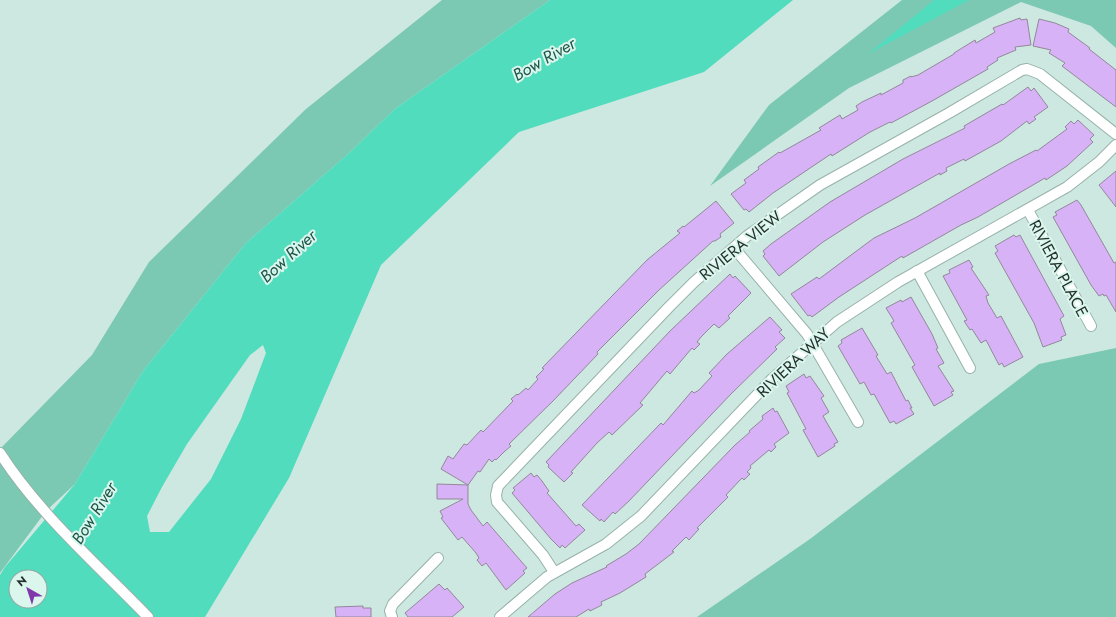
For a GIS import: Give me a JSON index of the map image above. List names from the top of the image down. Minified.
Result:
{"streets":{"street":["RIVIERA VIEW","RIVIERA PLACE","RIVIERA WAY"]},"crossings":[["RIVIERA VIEW","RIVIERA WAY"],["RIVIERA PLACE","RIVIERA WAY"]],"water":["Bow River"],"north":"top left"}
